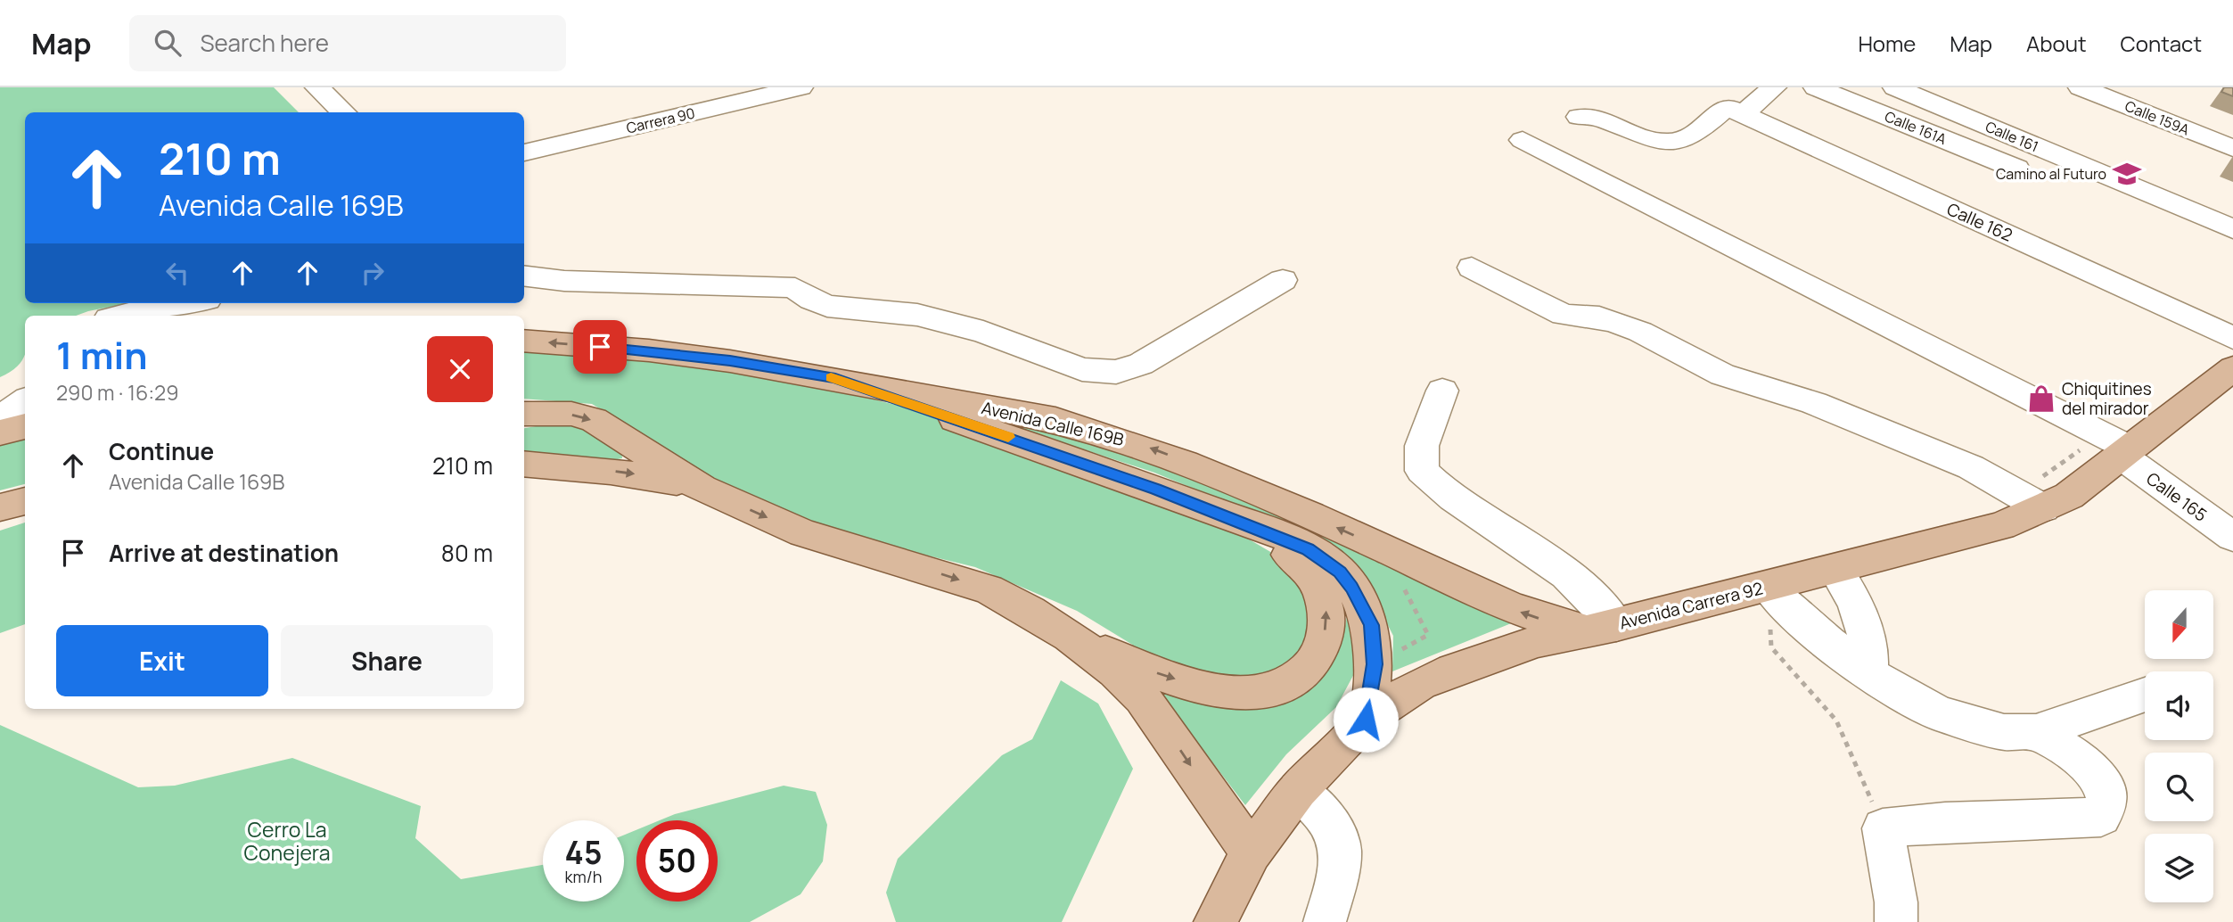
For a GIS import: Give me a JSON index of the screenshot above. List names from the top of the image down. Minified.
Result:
{"streets":{"main road":["Avenida Calle 169B","Avenida Carrera 92"],"street":["Calle 159A","Carrera 90","Calle 161A","Calle 161","Calle 162","Calle 165"]},"crossings":[["Calle 161A","Calle 161"],["Avenida Calle 169B","Avenida Carrera 92"],["Calle 165","Avenida Carrera 92"]],"parks":["Cerro La Conejera"],"places":{"school or university":["Camino al Futuro"],"shop":["Chiquitines del mirador"]},"north":"bottom","page":{"header":"Map","search":"Search here","nav":["Home","Map","About","Contact"],"turn":["210 m","Avenida Calle 169B"],"heading":["1 min","290 m · 16:29"],"list":[{"name":"Continue","note":"Avenida Calle 169B","value":"210 m"},{"name":"Arrive at destination","value":"80 m"}],"buttons":["Exit","Share"],"speed":"45 km/h","limit":"50"}}
